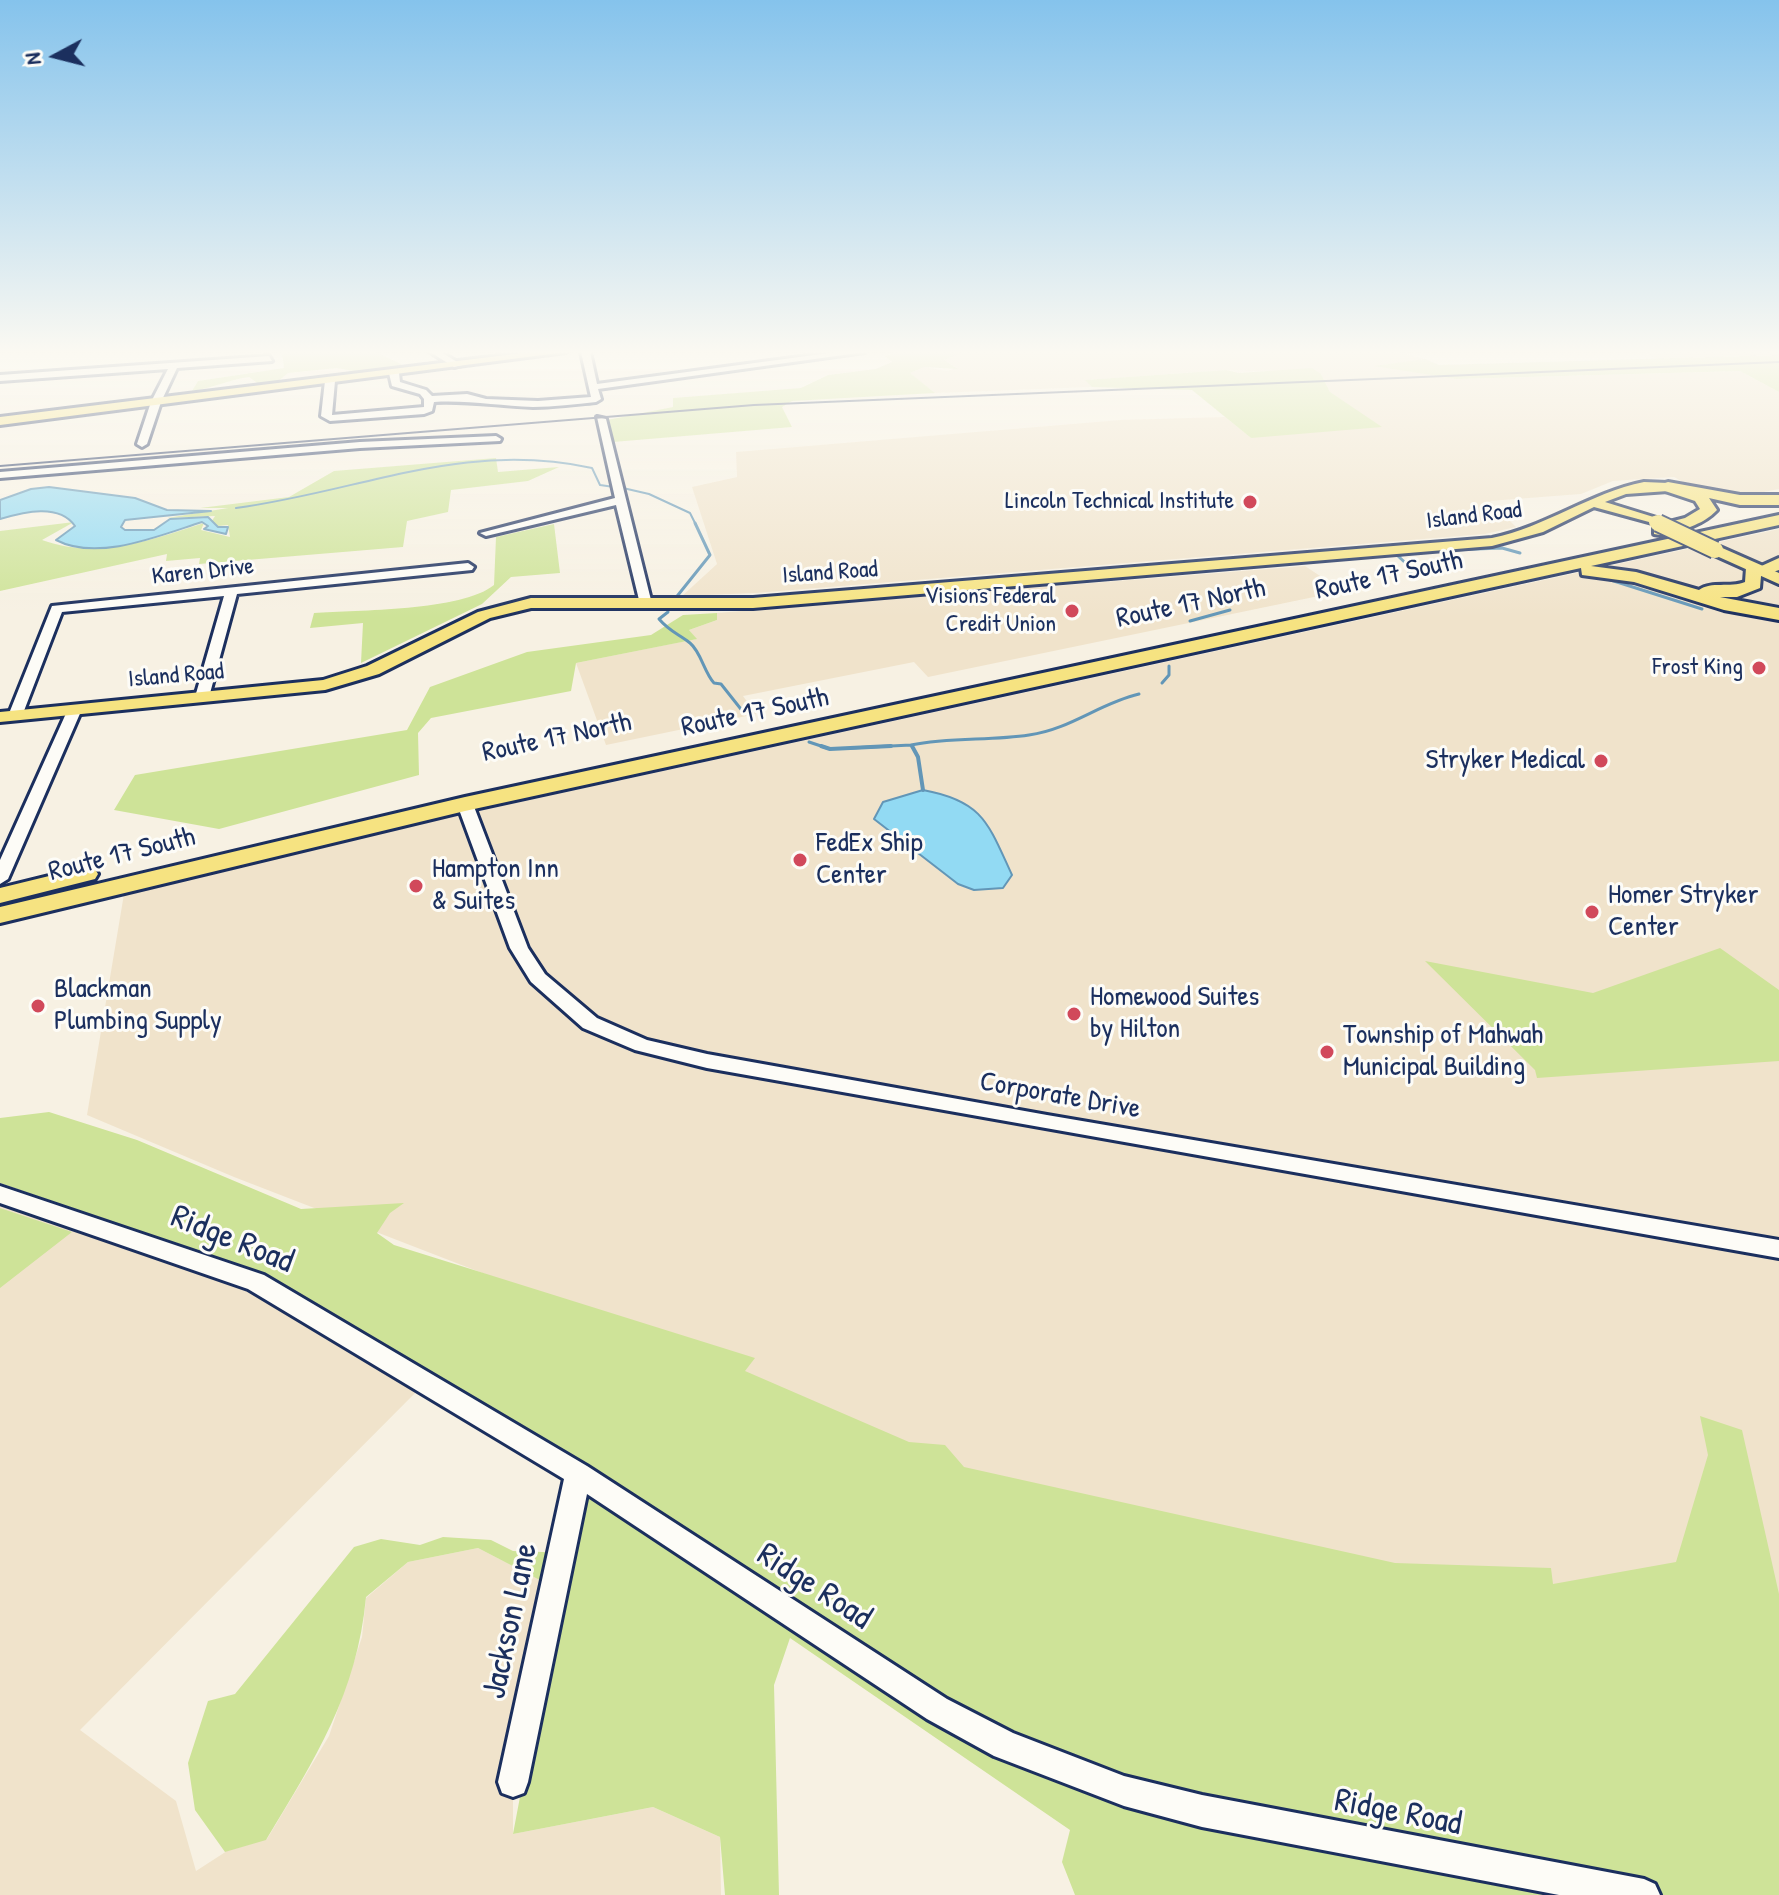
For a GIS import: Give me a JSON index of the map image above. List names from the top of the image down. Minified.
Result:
{"streets":{"highway":["Route 17 South","Route 17 North"],"main road":["Island Road"],"street":["Karen Drive","Corporate Drive","Ridge Road","Jackson Lane"]},"crossings":[["Island Road","Karen Drive"],["Route 17 South","Route 17 North"],["Route 17 South","Corporate Drive"],["Ridge Road","Jackson Lane"]],"places":["Lincoln Technical Institute","Visions Federal Credit Union","Frost King","Stryker Medical","FedEx Ship Center","Hampton Inn & Suites","Homer Stryker Center","Blackman Plumbing Supply","Homewood Suites by Hilton","Township of Mahwah Municipal Building"],"north":"left"}
